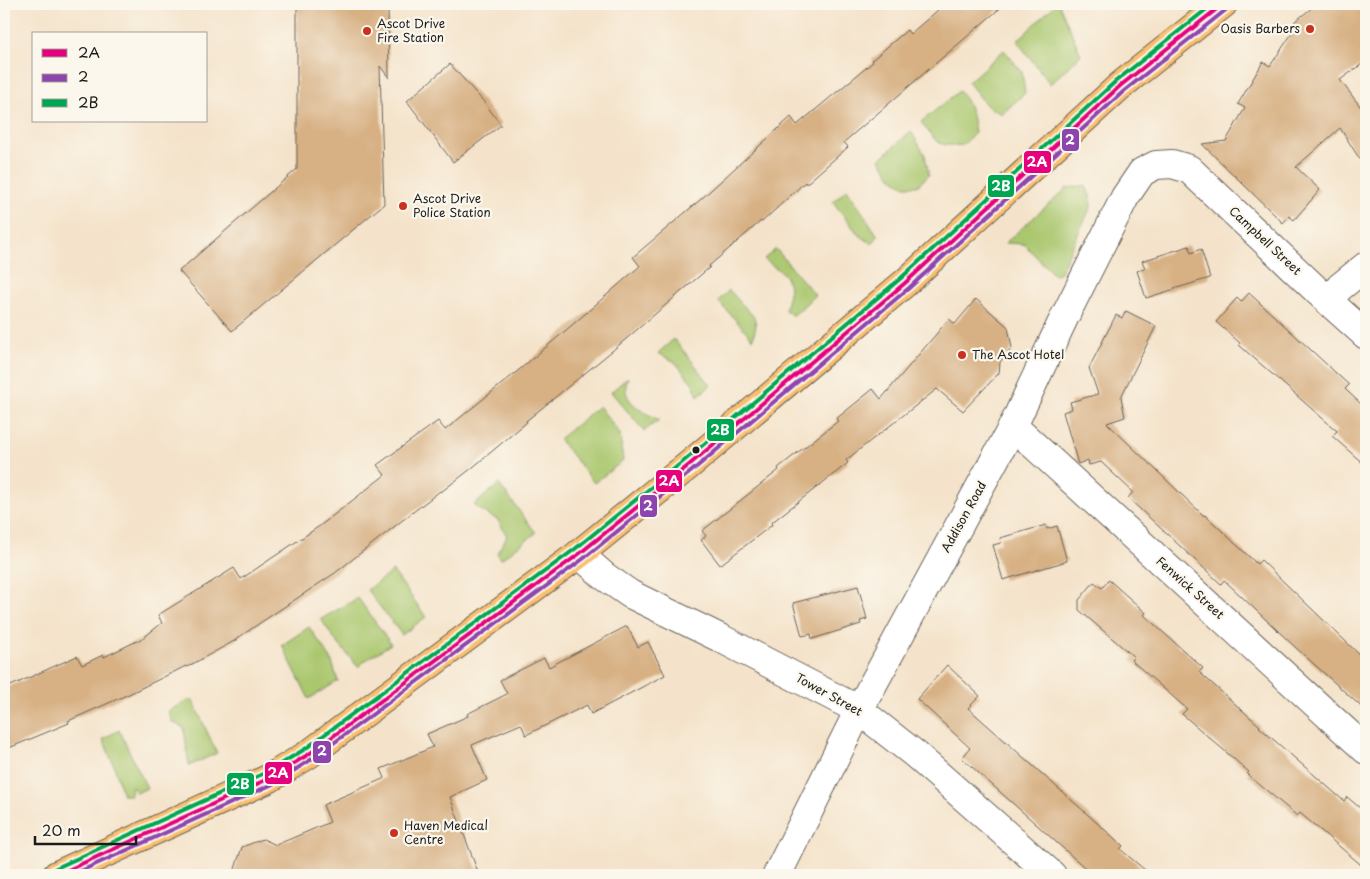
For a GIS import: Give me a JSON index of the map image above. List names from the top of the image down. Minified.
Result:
{"streets":{"street":["Campbell Street","Addison Road","Fenwick Street","Tower Street"]},"crossings":[["Campbell Street","Addison Road"],["Addison Road","Fenwick Street"],["Addison Road","Tower Street"]],"places":["Oasis Barbers","Ascot Drive Fire Station","Ascot Drive Police Station","The Ascot Hotel","Haven Medical Centre"],"lines":["transit line 2A","transit line 2B","transit line 2"],"legend":["2A","2","2B"],"scale_bar":"20 m"}
